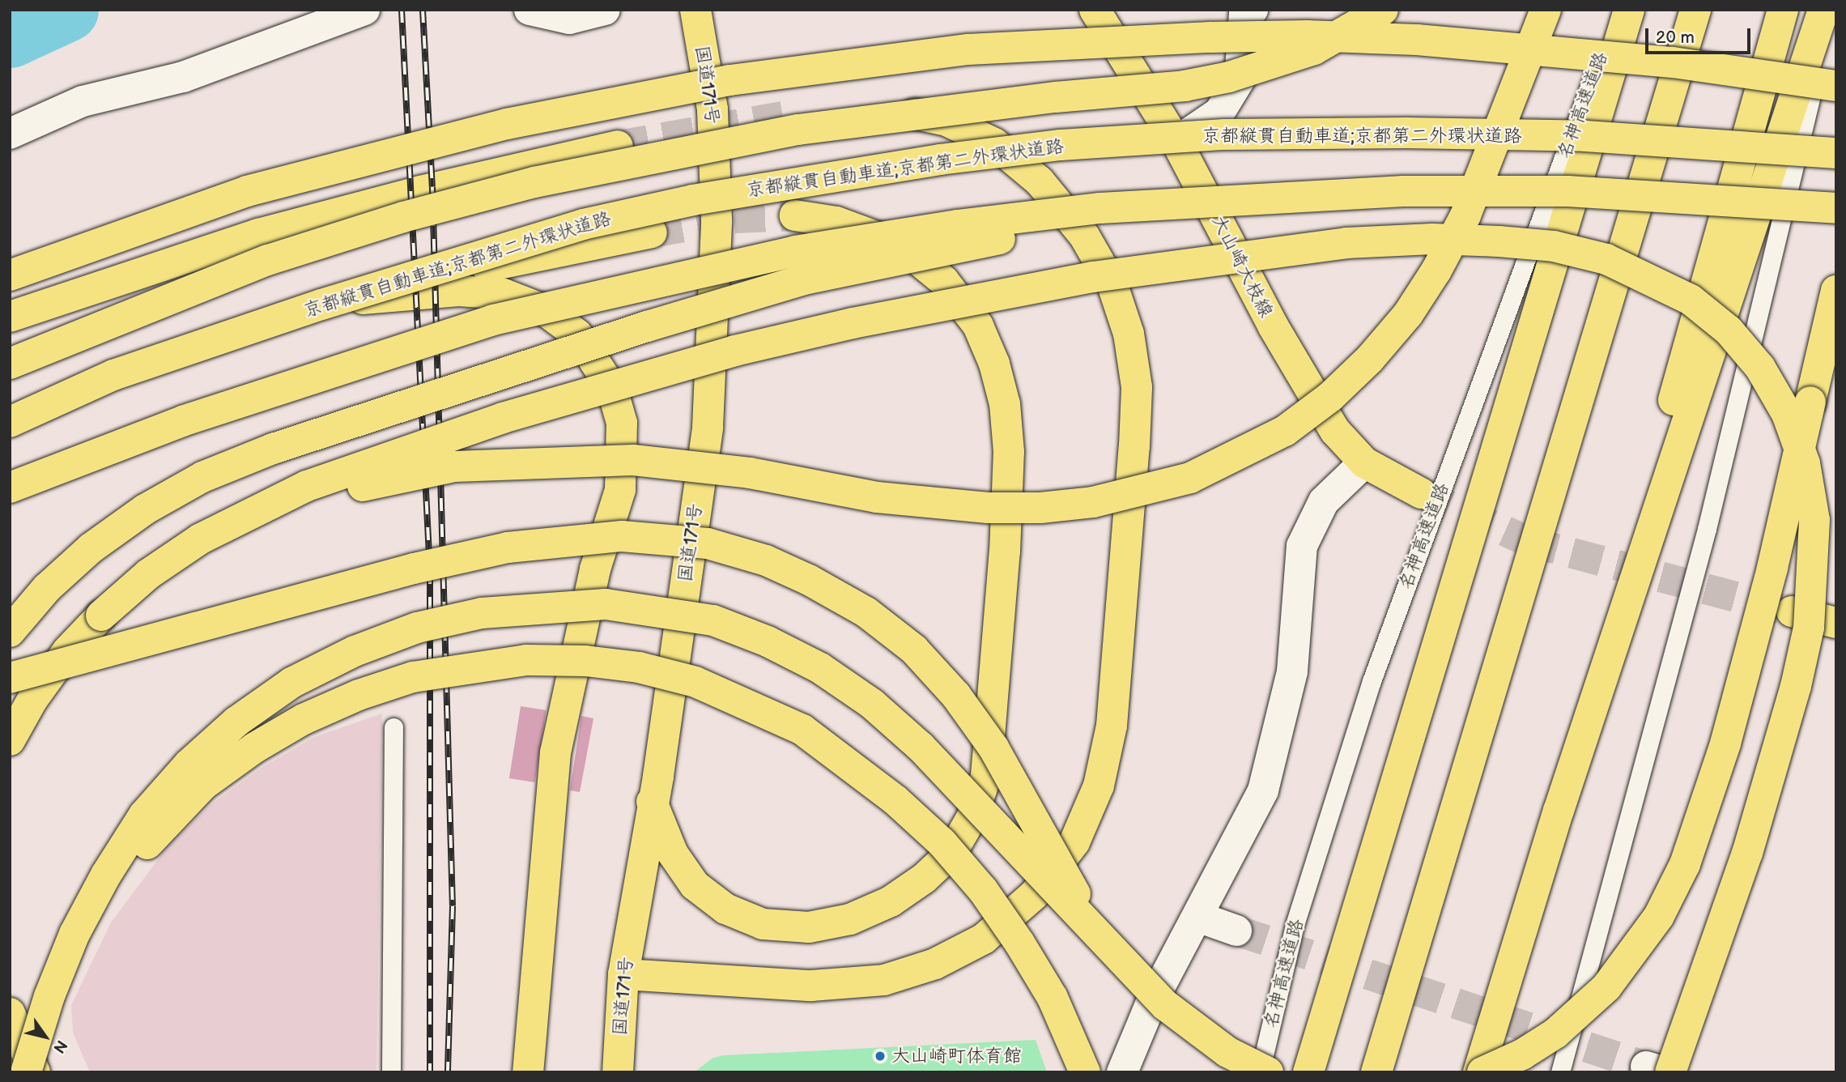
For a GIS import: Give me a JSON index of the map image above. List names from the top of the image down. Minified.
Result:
{"streets":{"main road":["国道171号","名神高速道路","京都縦貫自動車道;京都第二外環状道路","大山崎大枝線"]},"places":["大山崎町体育館"],"scale_bar":"20 m","north":"bottom right"}
